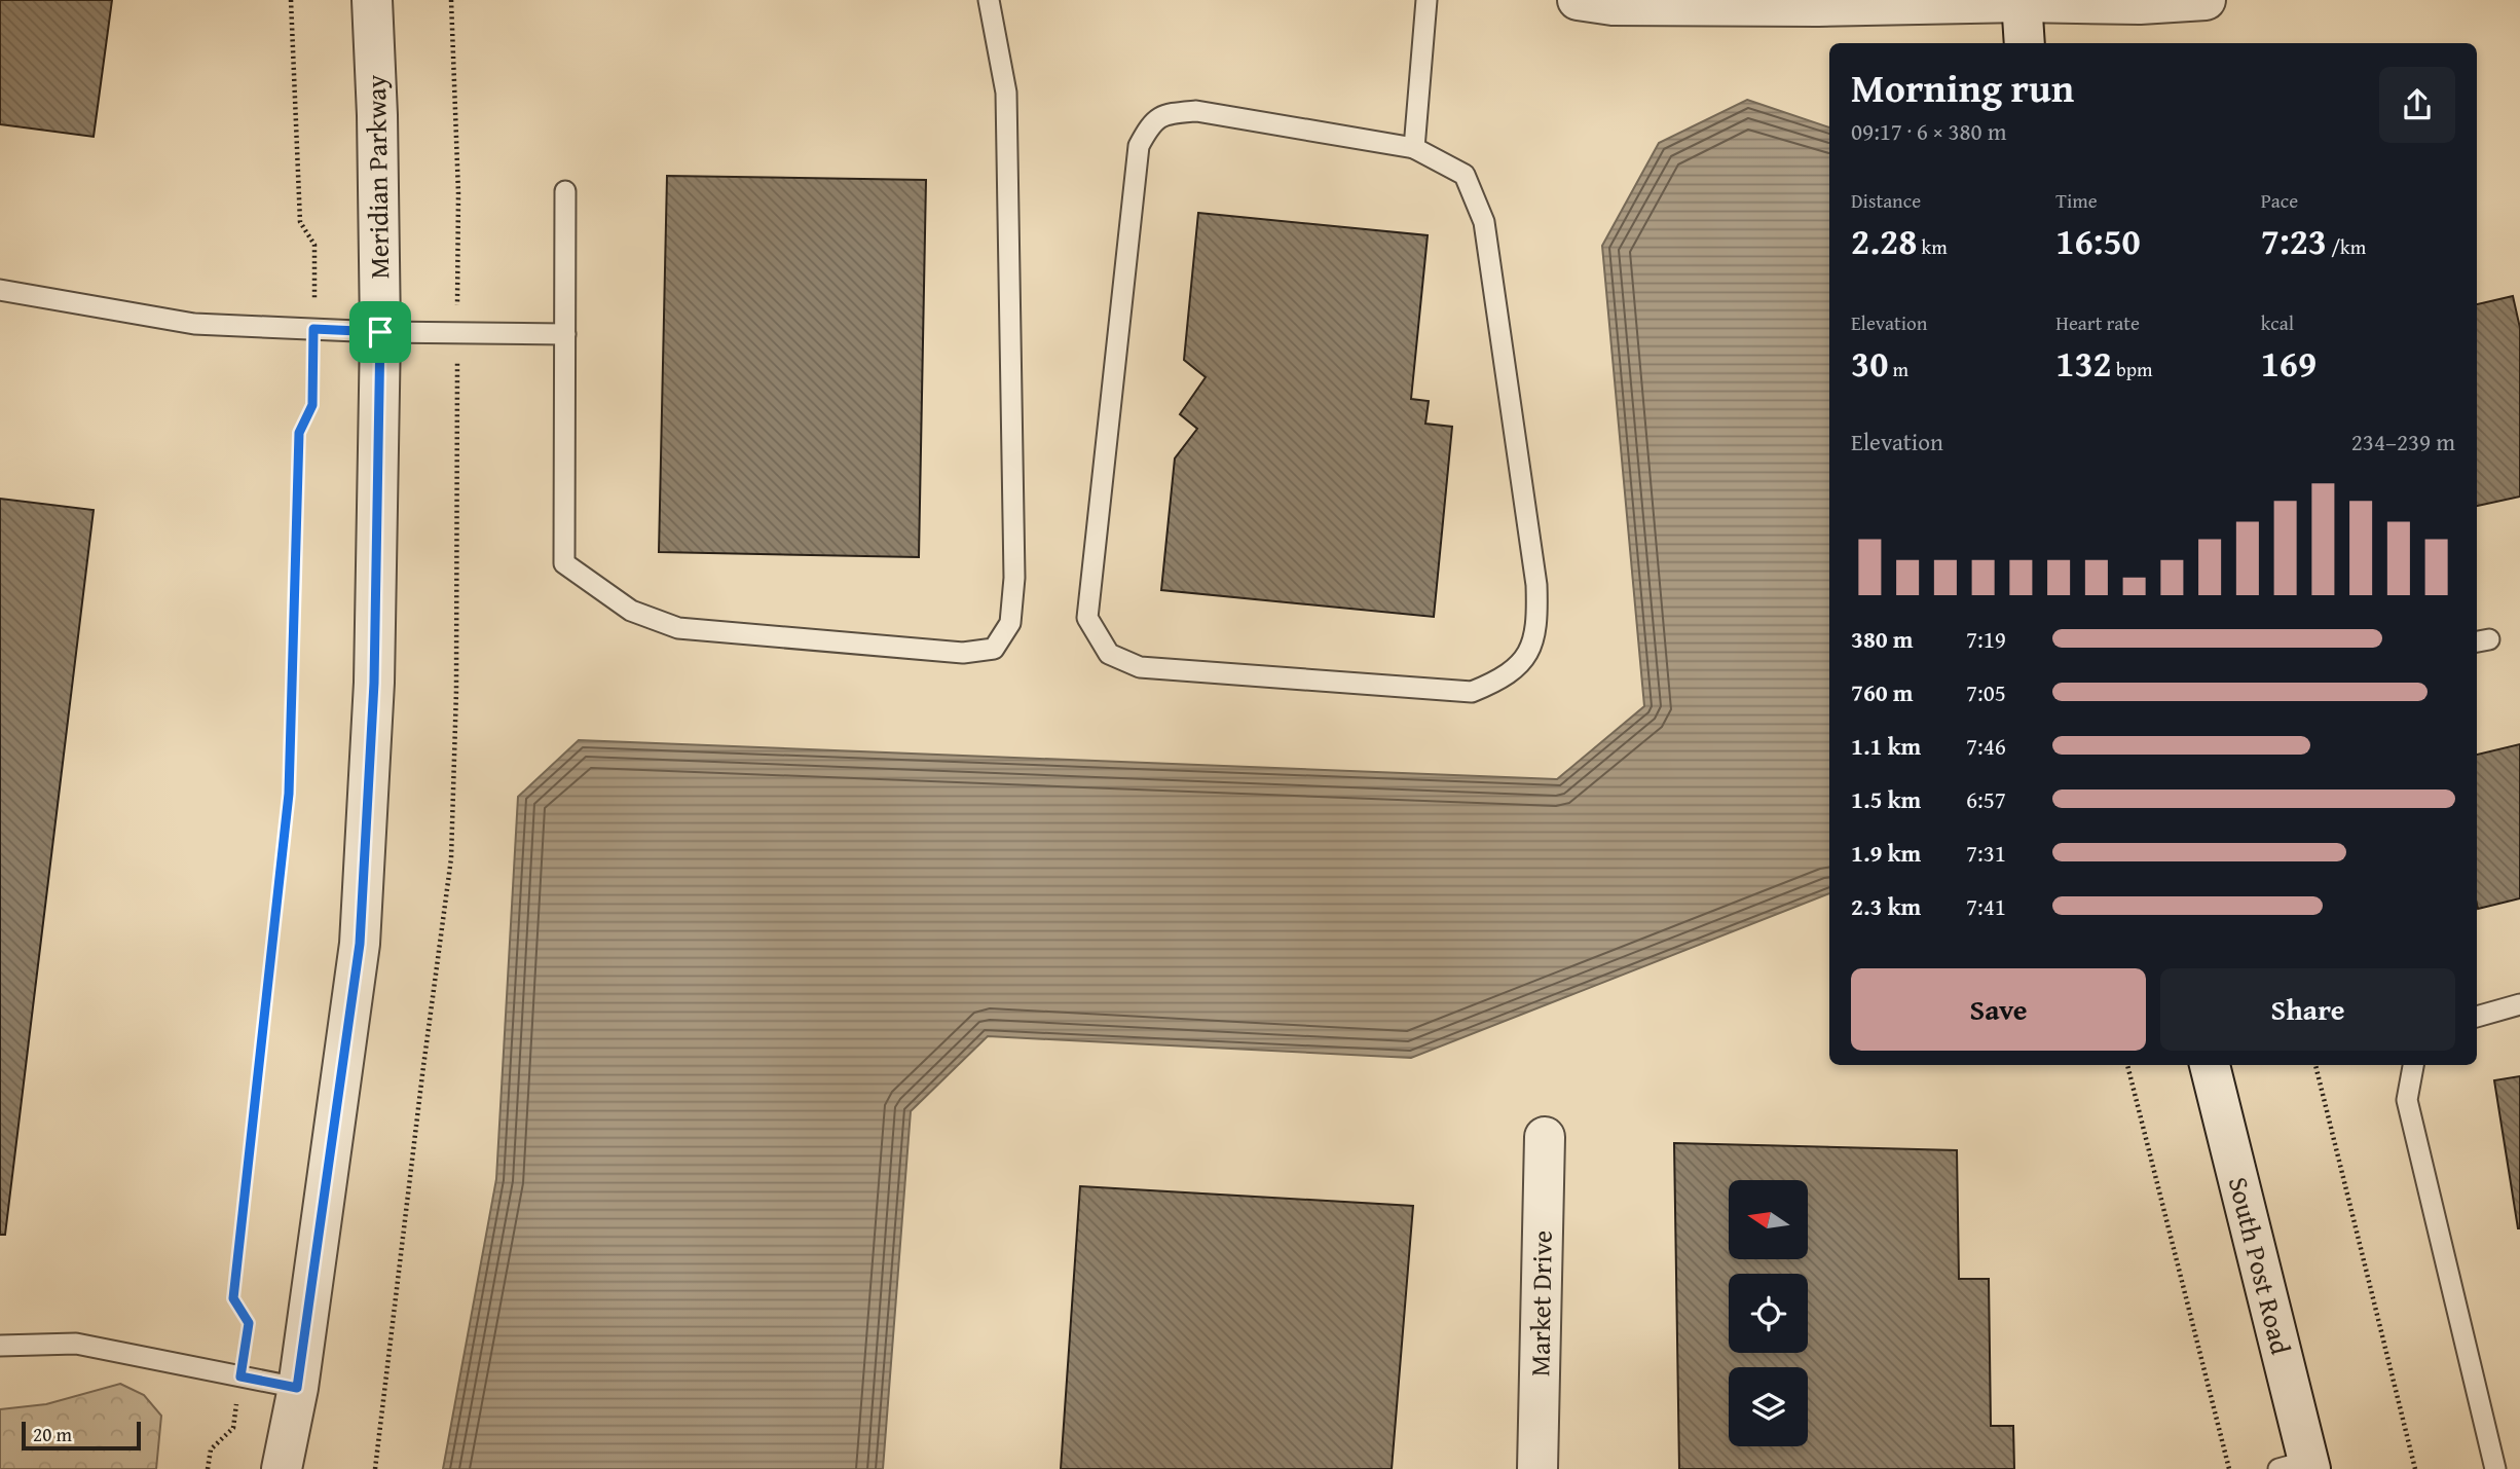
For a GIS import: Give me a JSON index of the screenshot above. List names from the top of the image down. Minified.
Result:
{"streets":{"street":["Meridian Parkway","South Post Road","Market Drive"]},"scale_bar":"20 m","north":"left","page":{"heading":["Morning run","09:17 · 6 × 380 m"],"stats":[["Distance","2.28 km"],["Time","16:50"],["Pace","7:23 /km"],["Elevation","30 m"],["Heart rate","132 bpm"],["kcal","169"]],"chart":["Elevation","234–239 m"],"list":[{"name":"380 m","note":"7:19"},{"name":"760 m","note":"7:05"},{"name":"1.1 km","note":"7:46"},{"name":"1.5 km","note":"6:57"},{"name":"1.9 km","note":"7:31"},{"name":"2.3 km","note":"7:41"}],"buttons":["Save","Share"],"scale":"20 m"}}
